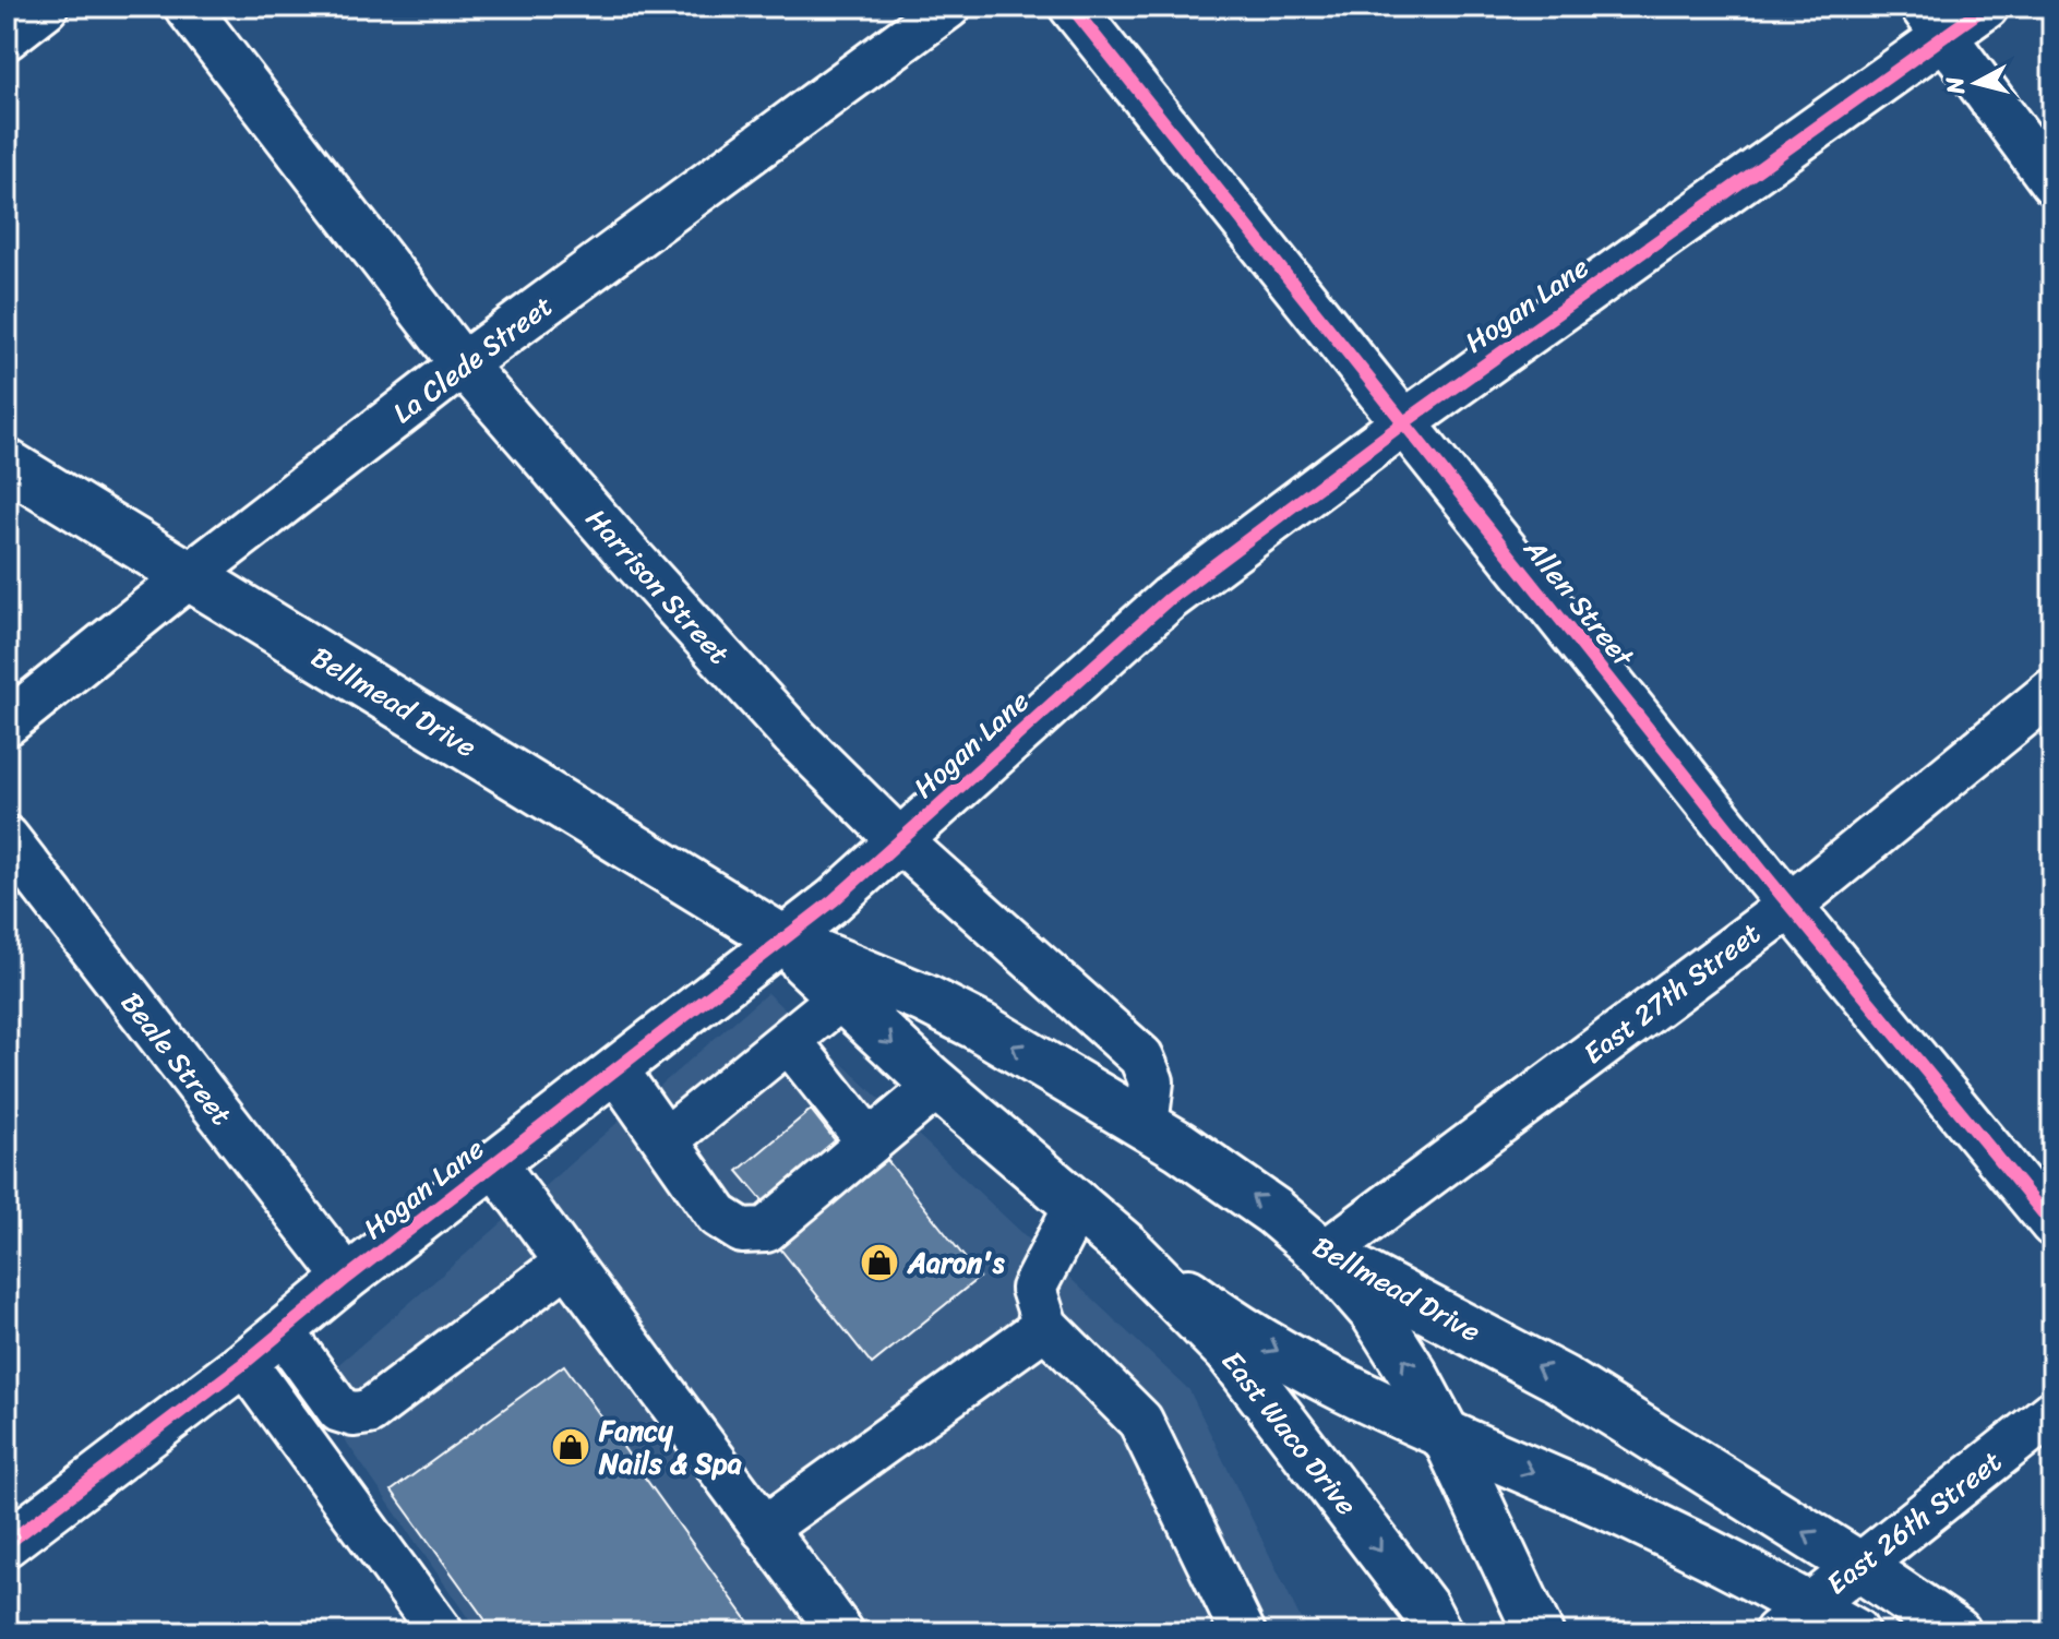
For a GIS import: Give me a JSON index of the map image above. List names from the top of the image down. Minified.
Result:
{"streets":{"main road":["Bellmead Drive","East Waco Drive"],"street":["Hogan Lane","La Clede Street","Harrison Street","Allen Street","East 27th Street","Beale Street","East 26th Street"]},"crossings":[["Hogan Lane","Harrison Street"],["Hogan Lane","Allen Street"],["Hogan Lane","Bellmead Drive"],["Hogan Lane","Beale Street"],["La Clede Street","Harrison Street"],["La Clede Street","Bellmead Drive"],["Harrison Street","Bellmead Drive"],["Allen Street","East 27th Street"],["Bellmead Drive","East 27th Street"],["Bellmead Drive","East Waco Drive"],["Bellmead Drive","East 26th Street"]],"places":{"shop":["Aaron's","Fancy Nails & Spa"]},"north":"left"}
